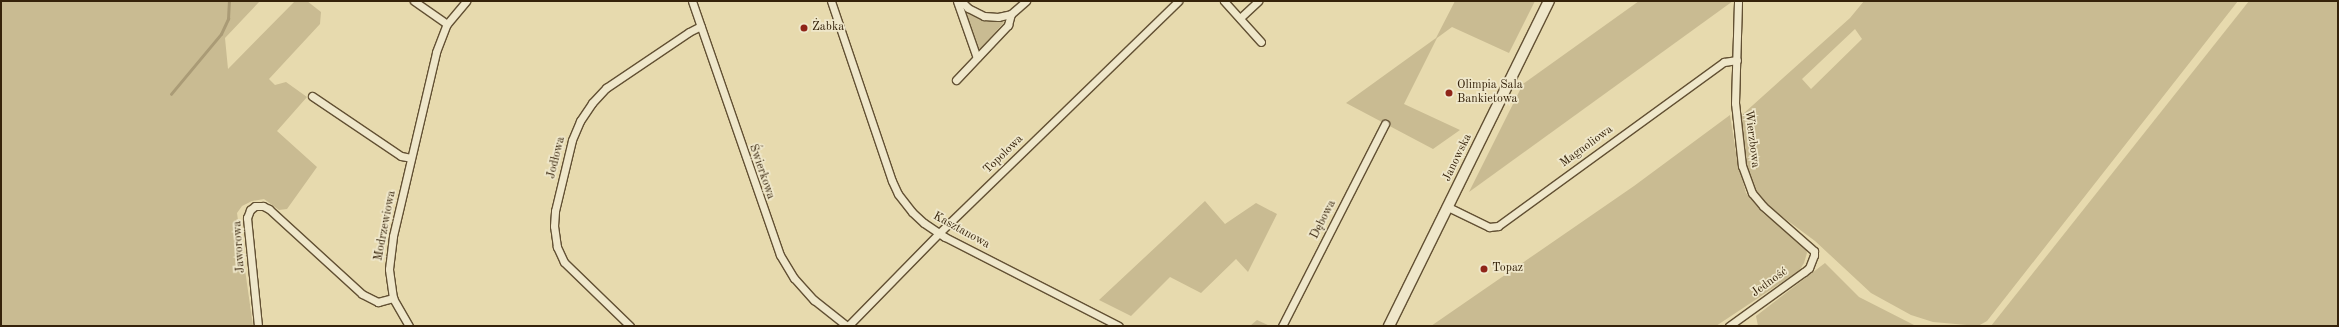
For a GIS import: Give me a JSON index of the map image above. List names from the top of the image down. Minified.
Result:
{"streets":{"main road":["Janowska"],"street":["Wierzbowa","Magnoliowa","Topolowa","Jodłowa","Świerkowa","Dębowa","Modrzewiowa","Kasztanowa","Jaworowa","Jedność"]},"crossings":[["Wierzbowa","Magnoliowa"],["Wierzbowa","Jedność"],["Magnoliowa","Janowska"],["Topolowa","Świerkowa"],["Topolowa","Kasztanowa"],["Jodłowa","Świerkowa"],["Modrzewiowa","Jaworowa"]],"places":["Żabka","Olimpia Sala Bankietowa","Topaz"]}
